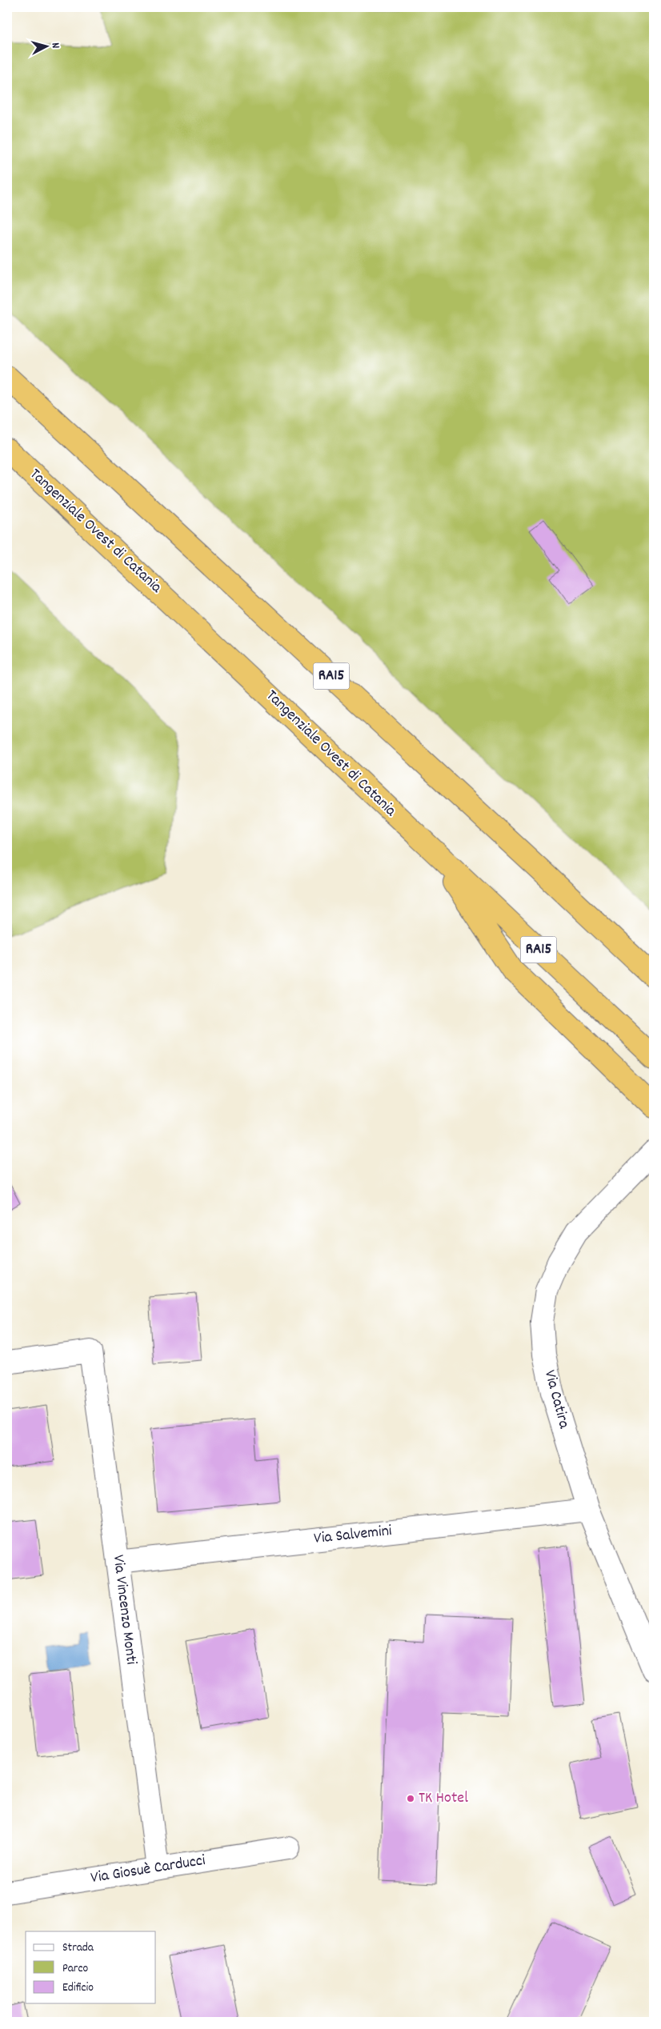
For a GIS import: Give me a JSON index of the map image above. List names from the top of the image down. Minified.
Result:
{"streets":{"highway":["Tangenziale Ovest di Catania","RA15"],"street":["Via Catira","Via Salvemini","Via Vincenzo Monti","Via Giosuè Carducci"]},"crossings":[["Via Catira","Via Salvemini"],["Via Salvemini","Via Vincenzo Monti"],["Via Vincenzo Monti","Via Giosuè Carducci"]],"places":["TK Hotel"],"legend":["Strada","Parco","Edificio"],"north":"right"}
